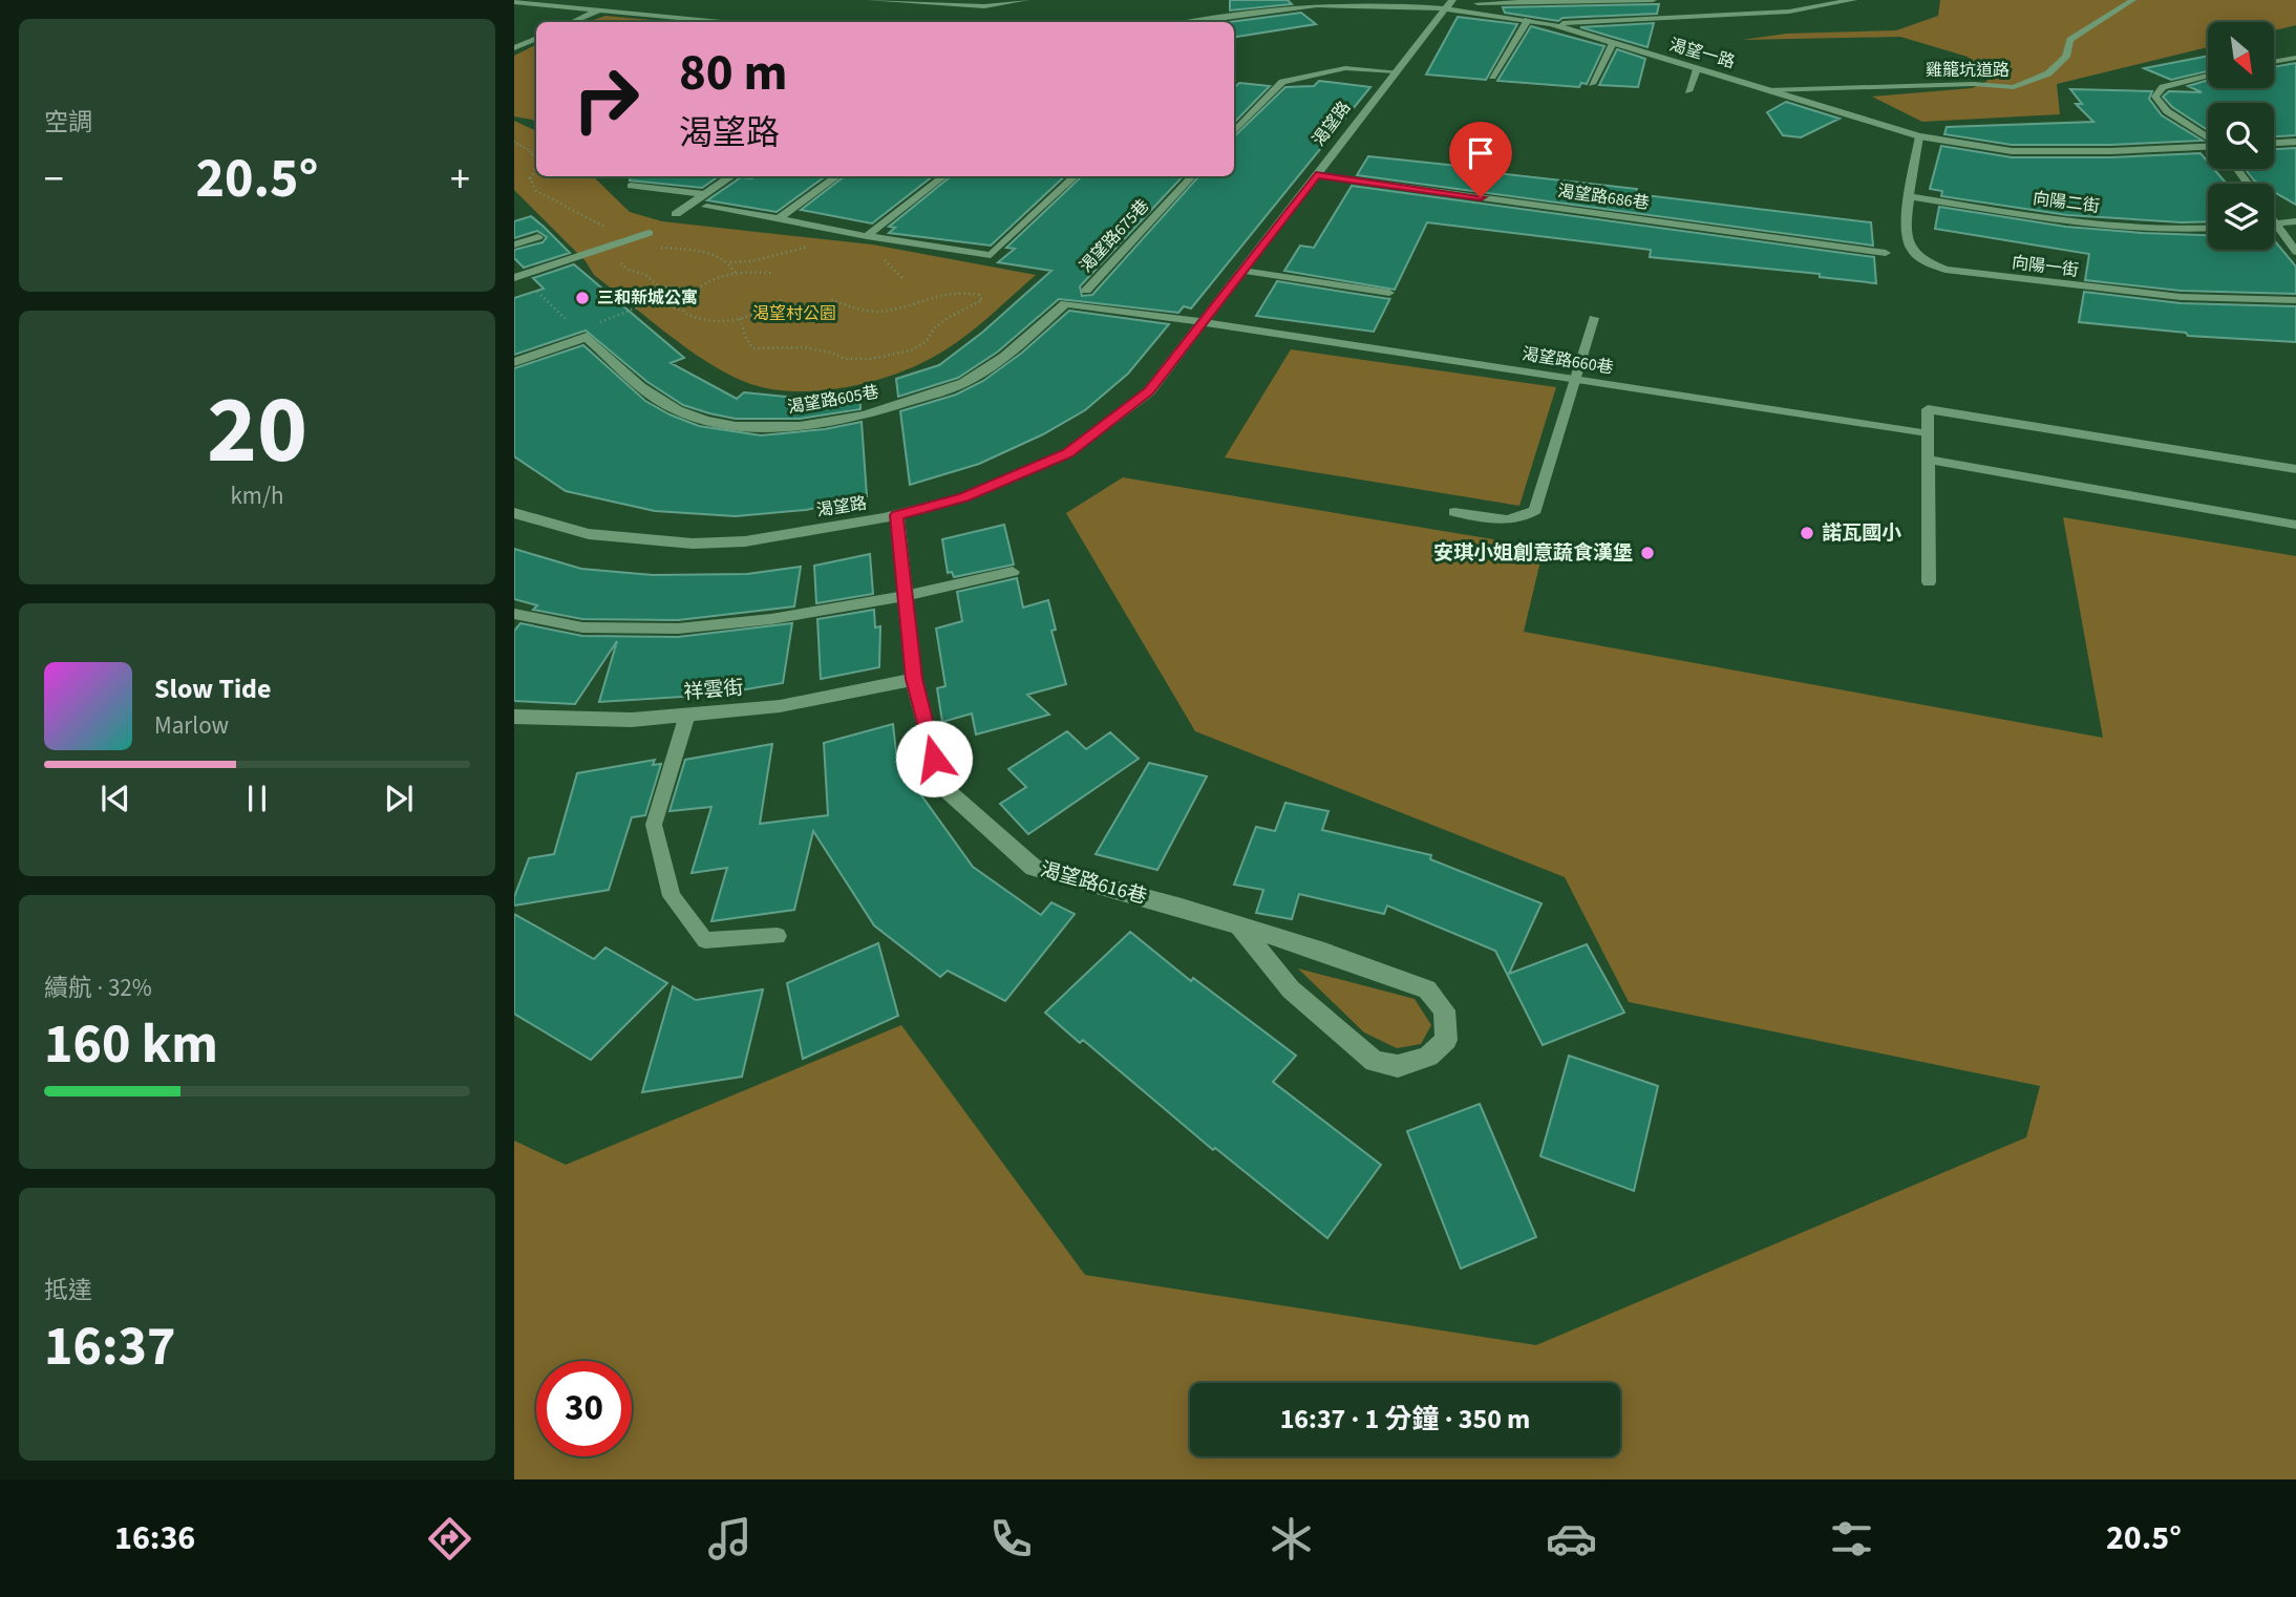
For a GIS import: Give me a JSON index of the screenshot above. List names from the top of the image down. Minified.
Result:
{"streets":{"street":["渴望一路","渴望路","渴望路660巷","渴望路605巷","祥雲街","渴望路616巷"],"lane":["雞籠坑道路","渴望路686巷","向陽二街","渴望路675巷","向陽一街"]},"crossings":[["渴望一路","雞籠坑道路"],["渴望一路","渴望路"],["渴望一路","向陽一街"],["渴望路","渴望路686巷"],["渴望路","渴望路660巷"],["渴望路","渴望路605巷"],["渴望路","渴望路616巷"],["向陽二街","向陽一街"],["渴望路660巷","渴望路605巷"],["祥雲街","渴望路616巷"]],"parks":["渴望村公園"],"places":["三和新城公寓","諾瓦國小","安琪小姐創意蔬食漢堡"],"north":"bottom right","page":{"tile":["空調",["20","km/h"],["續航 · 32%","160 km"],["抵達","16:37"]],"turn":["80 m","渴望路"],"heat":["−","20.5°","+"],"song":["Slow Tide","Marlow"],"limit":"30","trip":"16:37 · 1 分鐘 · 350 m","tabs":["16:36","20.5°"]}}
